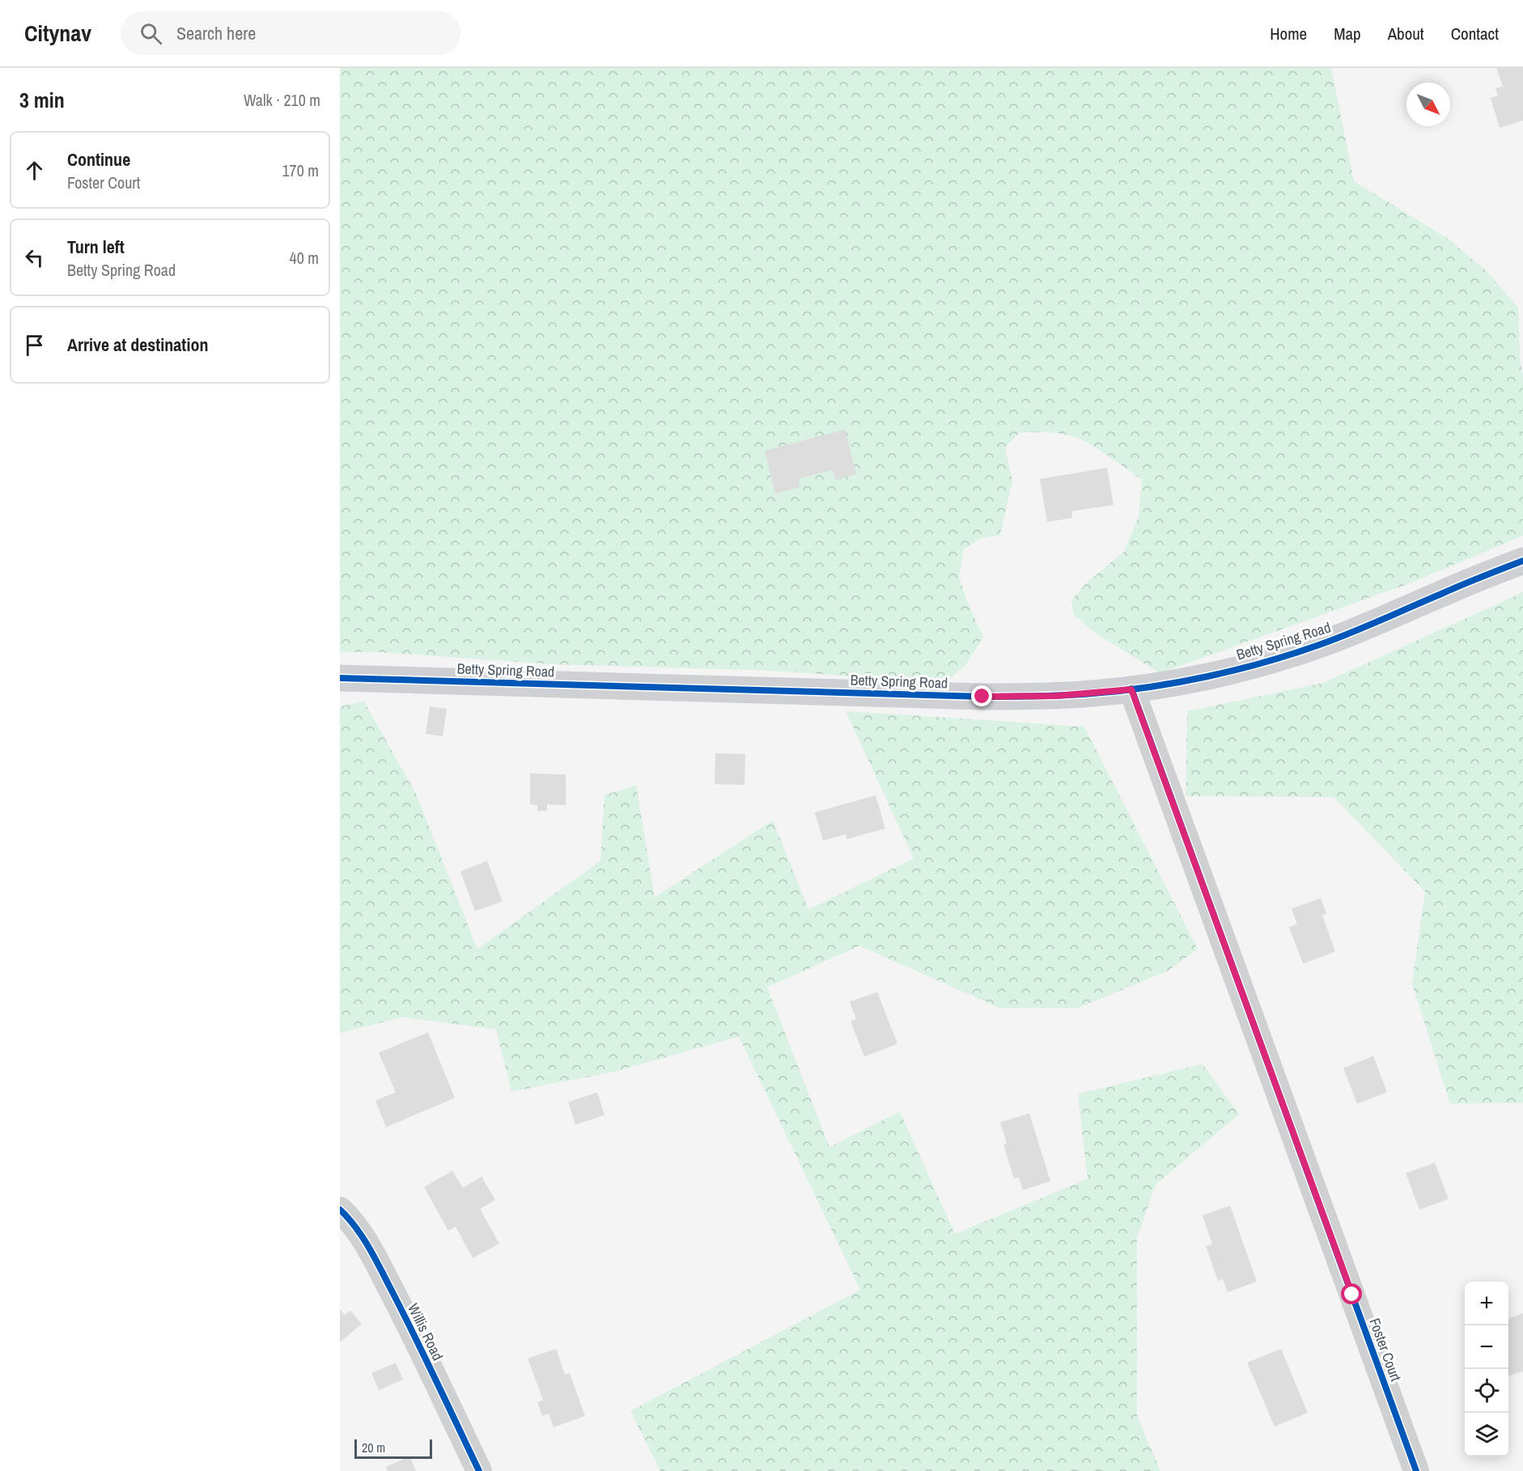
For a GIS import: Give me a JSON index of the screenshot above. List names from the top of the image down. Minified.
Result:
{"streets":{"street":["Betty Spring Road","Willis Road","Foster Court"]},"crossings":[["Betty Spring Road","Foster Court"]],"scale_bar":"20 m","north":"bottom right","page":{"header":"Citynav","search":"Search here","nav":["Home","Map","About","Contact"],"heading":["3 min","Walk · 210 m"],"list":[["Continue","Foster Court","170 m"],["Turn left","Betty Spring Road","40 m"],"Arrive at destination"],"map_buttons":["+","−"],"scale":"20 m"}}
